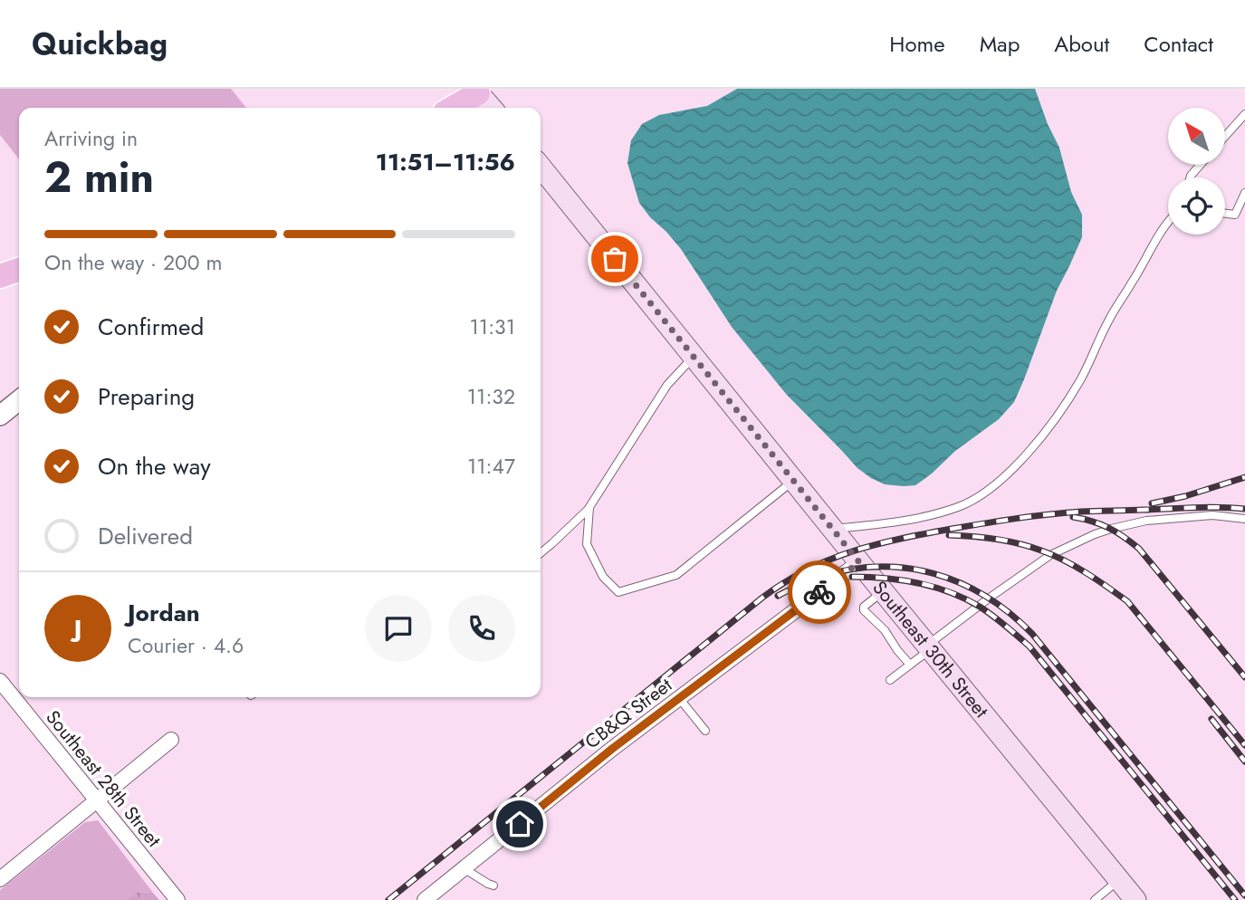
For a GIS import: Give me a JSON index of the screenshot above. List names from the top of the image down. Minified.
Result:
{"streets":{"main road":["Southeast 30th Street"],"street":["CB&Q Street","Southeast 28th Street"]},"crossings":[["Southeast 30th Street","CB&Q Street"]],"north":"top left","page":{"header":"Quickbag","nav":["Home","Map","About","Contact"],"heading":["2 min","Arriving in","11:51–11:56"],"panel":["Jordan","Courier · 4.6"],"bar":"On the way · 200 m","list":[["Confirmed","11:31"],["Preparing","11:32"],["On the way","11:47"],"Delivered"],"round":"J"}}
